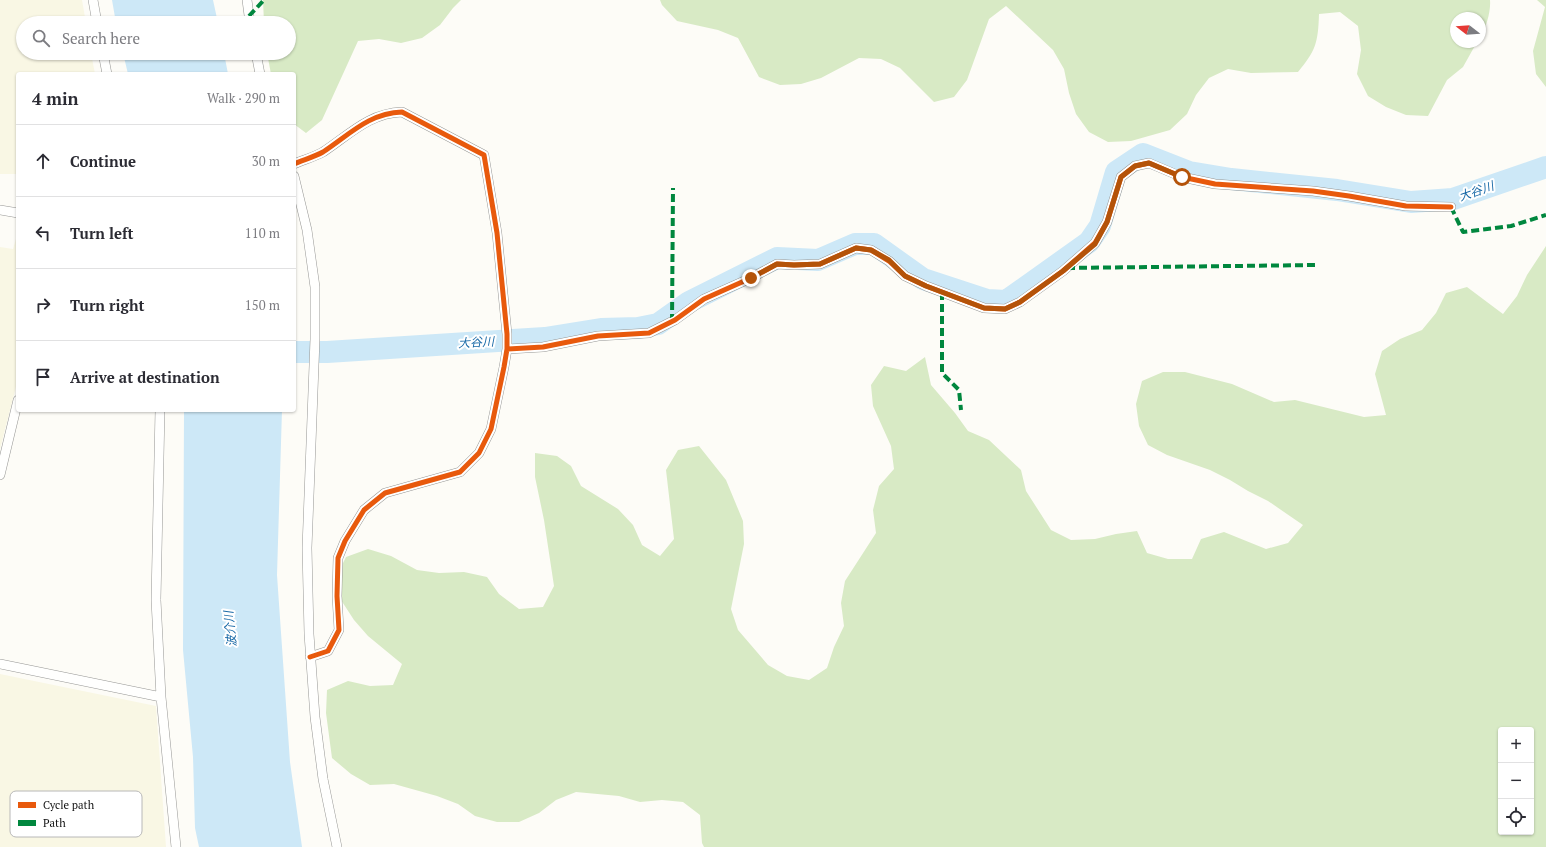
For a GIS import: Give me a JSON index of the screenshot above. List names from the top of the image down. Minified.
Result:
{"water":["大谷川","波介川"],"legend":["Cycle path","Path"],"north":"left","page":{"search":"Search here","heading":["4 min","Walk · 290 m"],"list":[["Continue","30 m"],["Turn left","110 m"],["Turn right","150 m"],"Arrive at destination"],"map_buttons":["+","−"]}}
